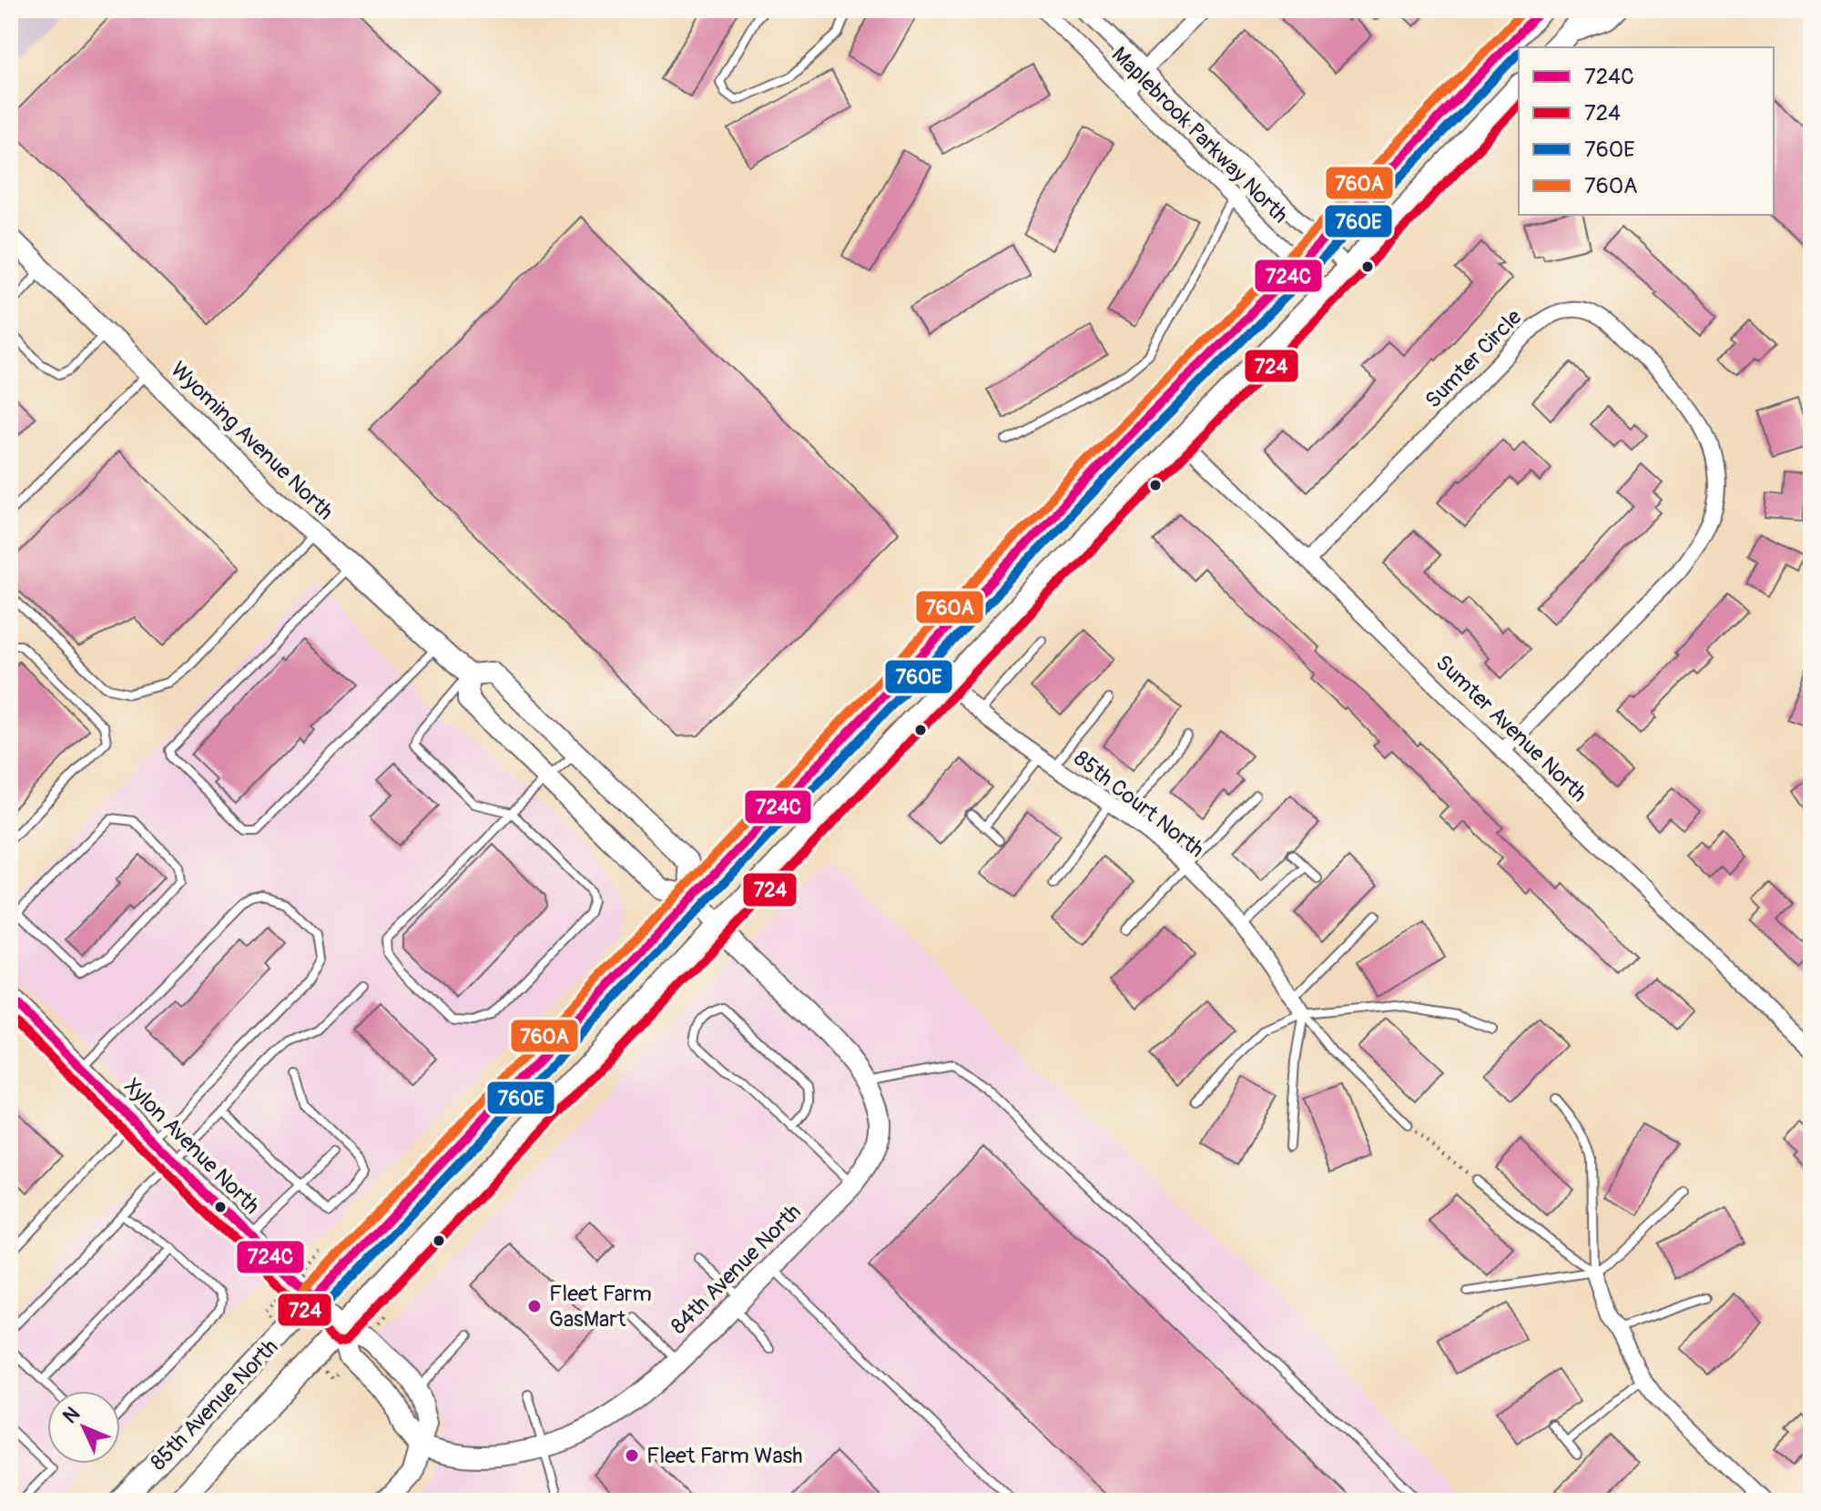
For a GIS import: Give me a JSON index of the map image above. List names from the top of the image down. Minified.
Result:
{"streets":{"main road":["85th Avenue North"],"street":["Maplebrook Parkway North","Sumter Circle","Wyoming Avenue North","Sumter Avenue North","85th Court North","Xylon Avenue North","84th Avenue North"]},"crossings":[["Maplebrook Parkway North","85th Avenue North"],["Sumter Circle","Sumter Avenue North"],["Sumter Avenue North","85th Avenue North"],["85th Court North","85th Avenue North"],["Xylon Avenue North","85th Avenue North"]],"places":["Fleet Farm GasMart","Fleet Farm Wash"],"lines":["transit line 724C","transit line 760A","transit line 760E","transit line 724"],"legend":["724C","724","760E","760A"],"north":"top left"}
